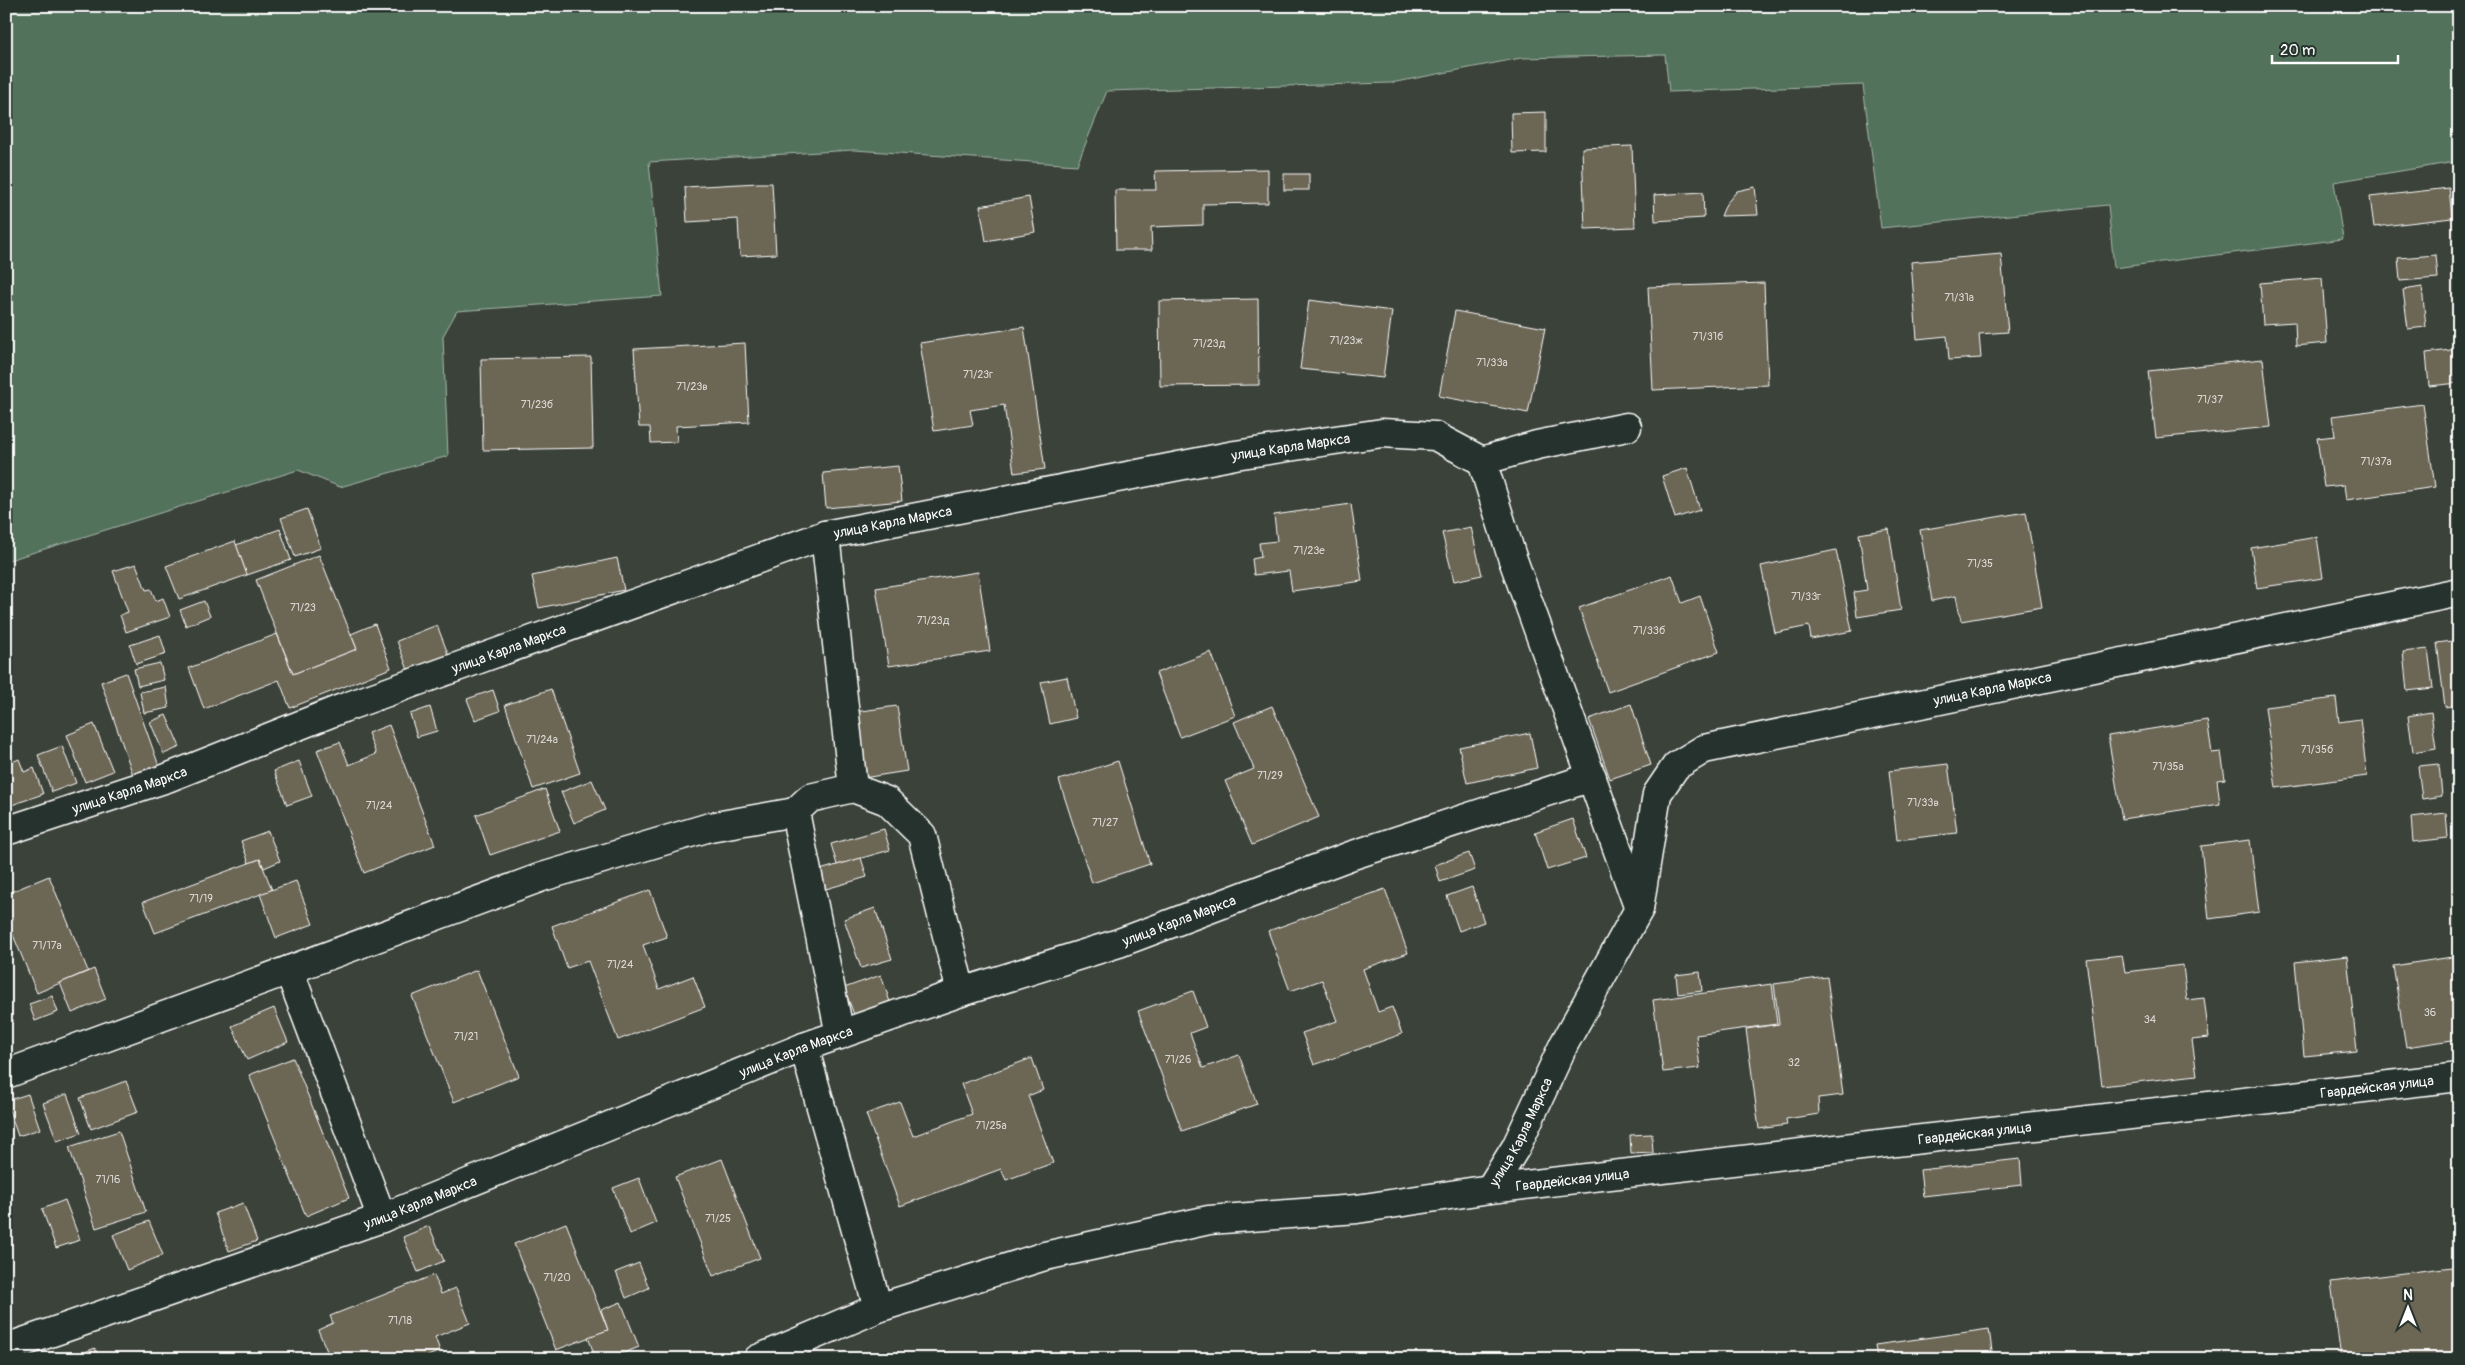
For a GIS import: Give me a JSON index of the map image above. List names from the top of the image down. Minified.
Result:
{"streets":{"street":["улица Карла Маркса","Гвардейская улица"]},"crossings":[["улица Карла Маркса","Гвардейская улица"]],"house_numbers":["71/31а","71/31б","71/23ж","71/23д","71/33а","71/23г","71/23в","71/37","71/23б","71/37а","71/23е","71/35","71/33г","71/23","71/23д","71/33б","71/24а","71/35б","71/35а","71/29","71/33в","71/24","71/27","71/19","71/17а","71/24","36","34","71/21","71/26","32","71/25а","71/16","71/25","71/20","71/18"],"scale_bar":"20 m","north":"top"}
